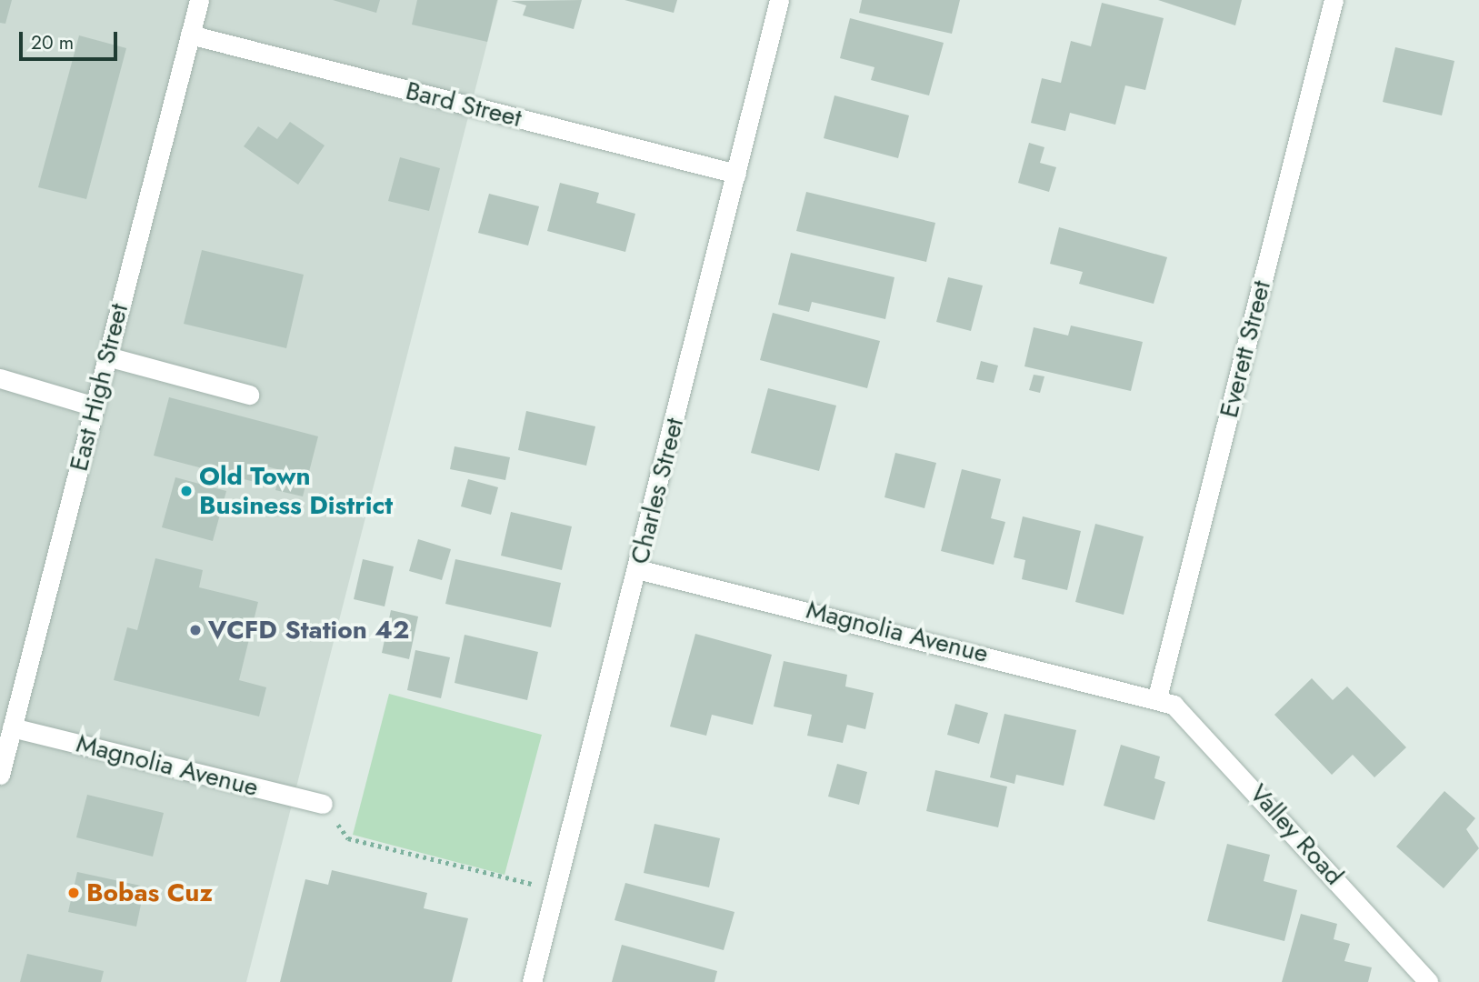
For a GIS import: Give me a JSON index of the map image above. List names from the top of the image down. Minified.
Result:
{"streets":{"street":["Bard Street","Everett Street","East High Street","Charles Street","Magnolia Avenue","Valley Road"]},"crossings":[["Bard Street","East High Street"],["Bard Street","Charles Street"],["Everett Street","Magnolia Avenue"],["Everett Street","Valley Road"],["East High Street","Magnolia Avenue"],["Charles Street","Magnolia Avenue"],["Magnolia Avenue","Valley Road"]],"places":["Old Town Business District","VCFD Station 42","Bobas Cuz"],"scale_bar":"20 m"}
